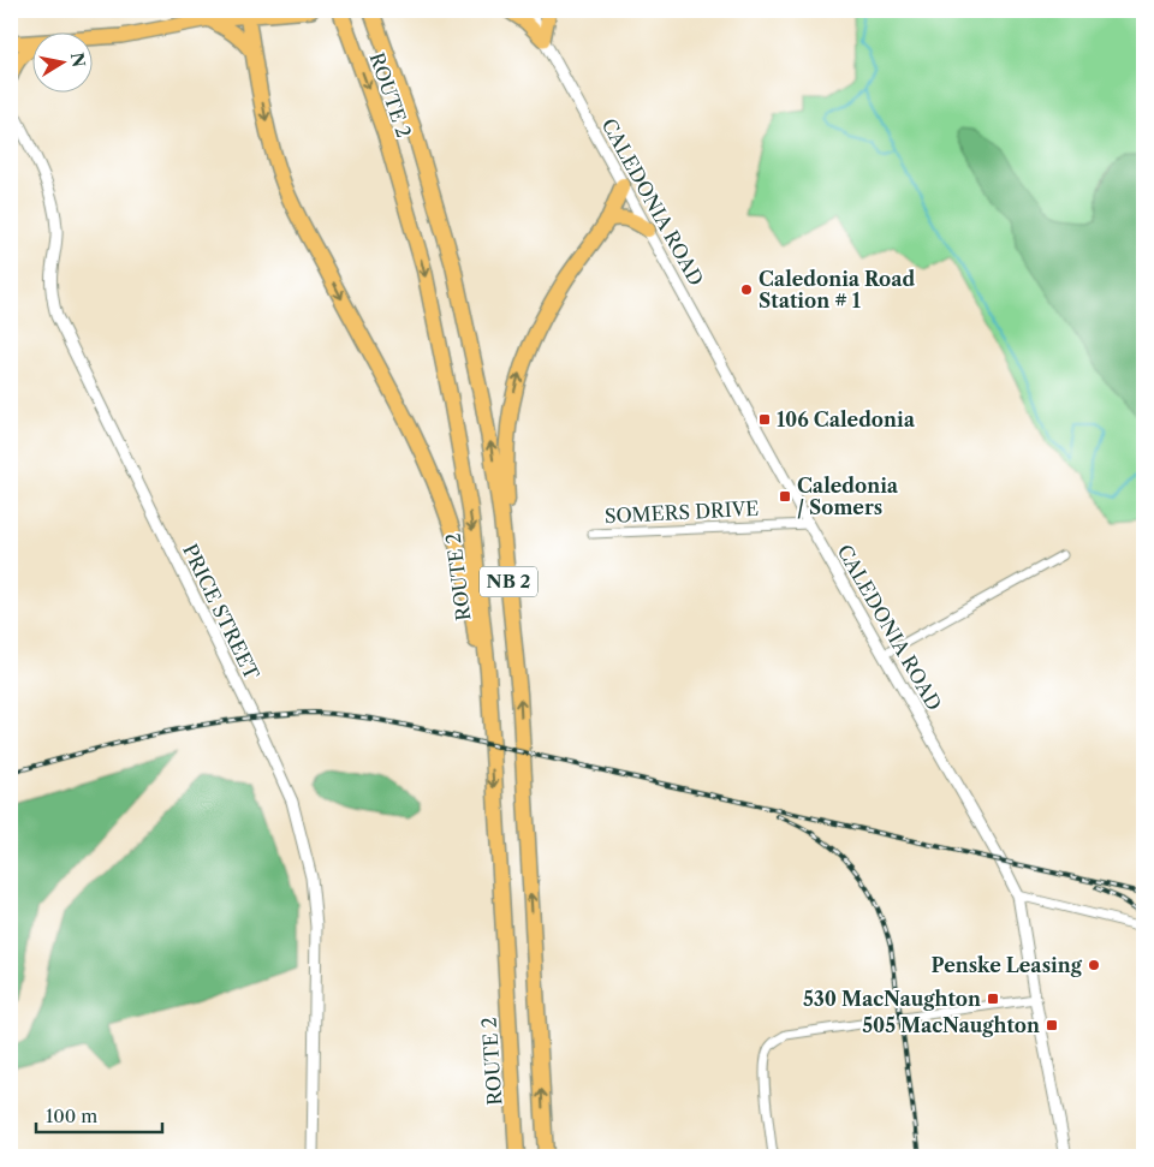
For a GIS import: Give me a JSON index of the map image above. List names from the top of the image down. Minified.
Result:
{"streets":{"highway":["ROUTE 2","NB 2"],"street":["CALEDONIA ROAD","SOMERS DRIVE","PRICE STREET"]},"crossings":[["CALEDONIA ROAD","SOMERS DRIVE"]],"places":{"other":["Caledonia Road Station # 1","Penske Leasing"],"transit":["106 Caledonia","Caledonia / Somers","530 MacNaughton","505 MacNaughton"]},"scale_bar":"100 m","north":"right"}
